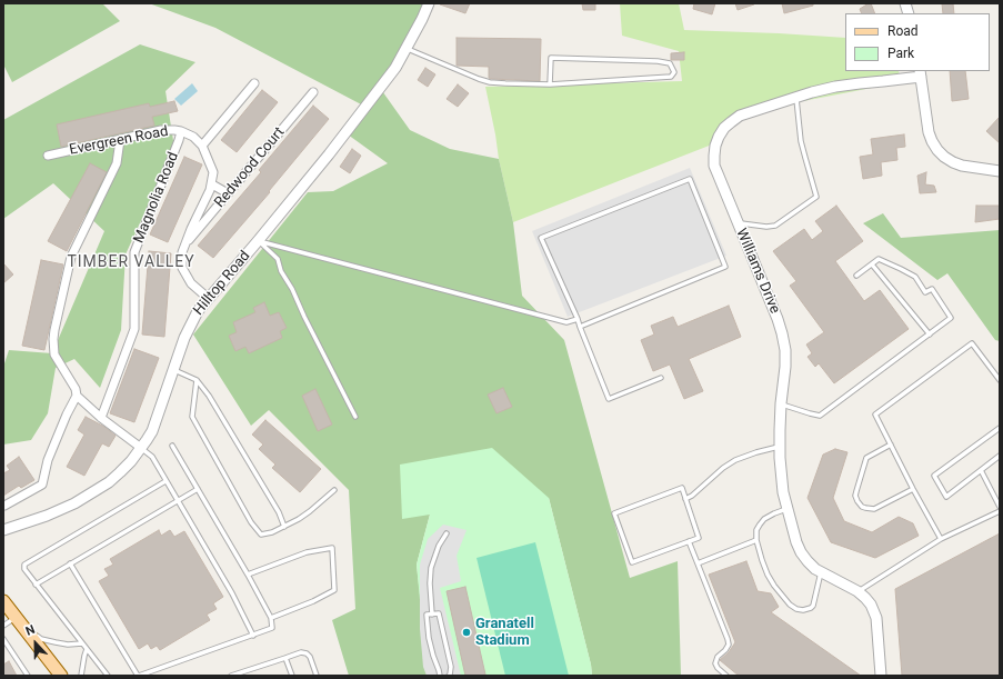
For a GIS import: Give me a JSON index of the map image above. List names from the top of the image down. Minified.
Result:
{"streets":{"street":["Evergreen Road","Redwood Court","Magnolia Road","Williams Drive","Hilltop Road"]},"crossings":[["Evergreen Road","Magnolia Road"]],"districts":["TIMBER VALLEY"],"places":["Granatell Stadium"],"legend":["Road","Park"],"north":"top"}
